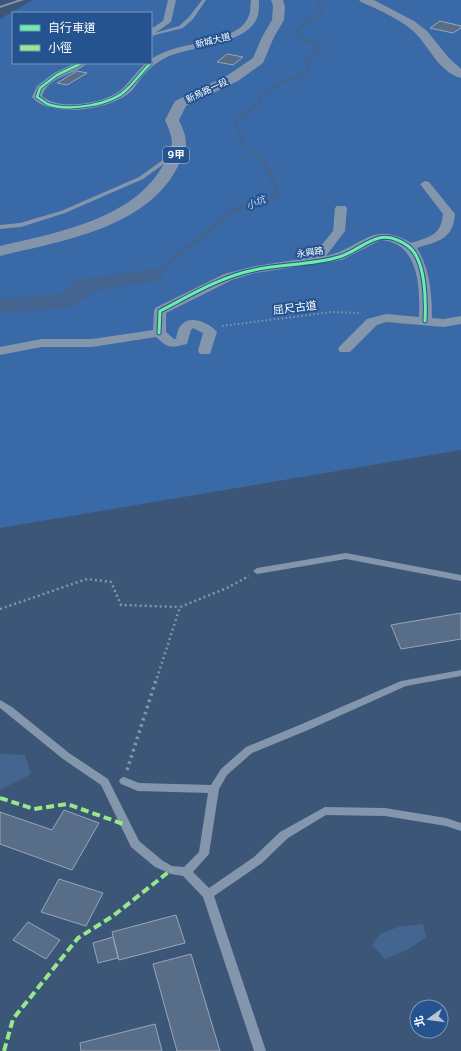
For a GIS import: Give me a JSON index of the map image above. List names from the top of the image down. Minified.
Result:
{"streets":{"main road":["新烏路一段","9甲"],"street":["新城大道","永興路"],"path":["屈尺古道"]},"water":["小坑"],"legend":["自行車道","小徑"],"north":"left"}
